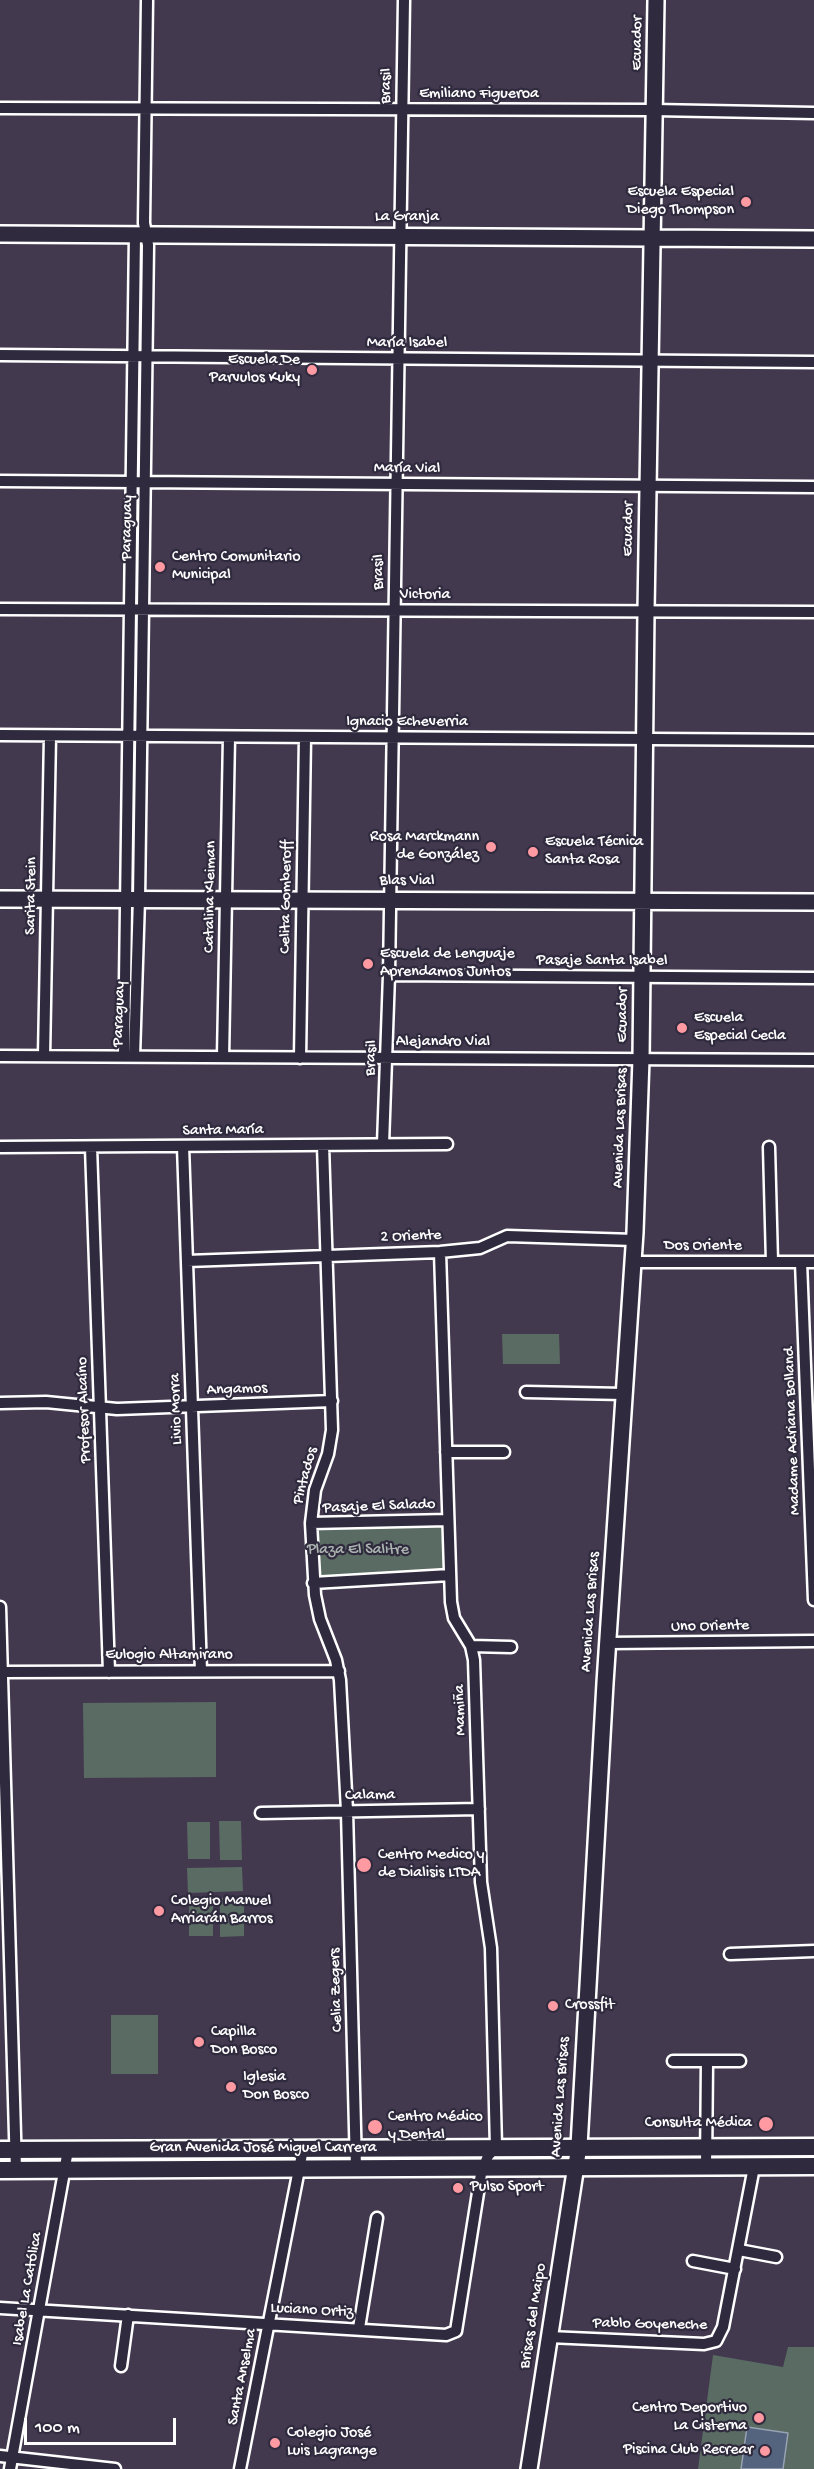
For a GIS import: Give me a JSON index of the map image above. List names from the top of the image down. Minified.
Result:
{"streets":{"main road":["Gran Avenida José Miguel Carrera"],"street":["Ecuador","Brasil","Emiliano Figueroa","La Granja","María Isabel","María Vial","Paraguay","Victoria","Ignacio Echeverria","Blas Vial","Sarita Stein","Catalina Kleiman","Celita Gomberoff","Pasaje Santa Isabel","Alejandro Vial","Avenida Las Brisas","Santa María","2 Oriente","Dos Oriente","Angamos","Livio Morra","Profesor Alcaíno","Madame Adriana Bolland","Pintados","Pasaje El Salado","Uno Oriente","Eulogio Altamirano","Mamiña","Calama","Celia Zegers","Isabel La Católica","Luciano Ortiz","Brisas del Maipo","Pablo Goyeneche","Santa Anselma"]},"crossings":[["Ecuador","Emiliano Figueroa"],["Ecuador","La Granja"],["Ecuador","María Isabel"],["Ecuador","María Vial"],["Ecuador","Victoria"],["Ecuador","Ignacio Echeverria"],["Ecuador","Blas Vial"],["Ecuador","Pasaje Santa Isabel"],["Ecuador","Alejandro Vial"],["Ecuador","Avenida Las Brisas"],["Brasil","Emiliano Figueroa"],["Brasil","La Granja"],["Brasil","María Isabel"],["Brasil","María Vial"],["Brasil","Victoria"],["Brasil","Ignacio Echeverria"],["Brasil","Blas Vial"],["Brasil","Pasaje Santa Isabel"],["Brasil","Alejandro Vial"],["Brasil","Santa María"],["Emiliano Figueroa","Paraguay"],["La Granja","Paraguay"],["María Isabel","Paraguay"],["María Vial","Paraguay"],["Paraguay","Victoria"],["Paraguay","Ignacio Echeverria"],["Paraguay","Blas Vial"],["Paraguay","Alejandro Vial"],["Ignacio Echeverria","Sarita Stein"],["Ignacio Echeverria","Catalina Kleiman"],["Ignacio Echeverria","Celita Gomberoff"],["Blas Vial","Sarita Stein"],["Blas Vial","Catalina Kleiman"],["Blas Vial","Celita Gomberoff"],["Sarita Stein","Alejandro Vial"],["Catalina Kleiman","Alejandro Vial"],["Celita Gomberoff","Alejandro Vial"],["Alejandro Vial","Avenida Las Brisas"],["Avenida Las Brisas","2 Oriente"],["Avenida Las Brisas","Dos Oriente"],["Avenida Las Brisas","Uno Oriente"],["Avenida Las Brisas","Gran Avenida José Miguel Carrera"],["Avenida Las Brisas","Brisas del Maipo"],["Santa María","Livio Morra"],["Santa María","Profesor Alcaíno"],["Santa María","Pintados"],["2 Oriente","Livio Morra"],["2 Oriente","Pintados"],["2 Oriente","Mamiña"],["Dos Oriente","Madame Adriana Bolland"],["Angamos","Livio Morra"],["Angamos","Profesor Alcaíno"],["Angamos","Pintados"],["Livio Morra","Eulogio Altamirano"],["Profesor Alcaíno","Eulogio Altamirano"],["Pintados","Pasaje El Salado"],["Pintados","Eulogio Altamirano"],["Pintados","Calama"],["Pintados","Celia Zegers"],["Pasaje El Salado","Mamiña"],["Mamiña","Calama"],["Mamiña","Gran Avenida José Miguel Carrera"],["Calama","Celia Zegers"],["Celia Zegers","Gran Avenida José Miguel Carrera"],["Gran Avenida José Miguel Carrera","Isabel La Católica"],["Gran Avenida José Miguel Carrera","Luciano Ortiz"],["Gran Avenida José Miguel Carrera","Brisas del Maipo"],["Gran Avenida José Miguel Carrera","Pablo Goyeneche"],["Gran Avenida José Miguel Carrera","Santa Anselma"],["Isabel La Católica","Luciano Ortiz"],["Luciano Ortiz","Santa Anselma"],["Brisas del Maipo","Pablo Goyeneche"]],"parks":["Plaza El Salitre"],"places":["Escuela Especial Diego Thompson","Escuela De Parvulos Kuky","Centro Comunitario Municipal","Rosa Marckmann de González","Escuela Técnica Santa Rosa","Escuela de Lenguaje Aprendamos Juntos","Escuela Especial Cecla","Centro Medico y de Dialisis LTDA","Colegio Manuel Arriarán Barros","Crossfit","Capilla Don Bosco","Iglesia Don Bosco","Consulta Médica","Centro Médico y Dental","Pulso Sport","Centro Deportivo La Cisterna","Colegio José Luis Lagrange","Piscina Club Recrear"],"scale_bar":"100 m"}
